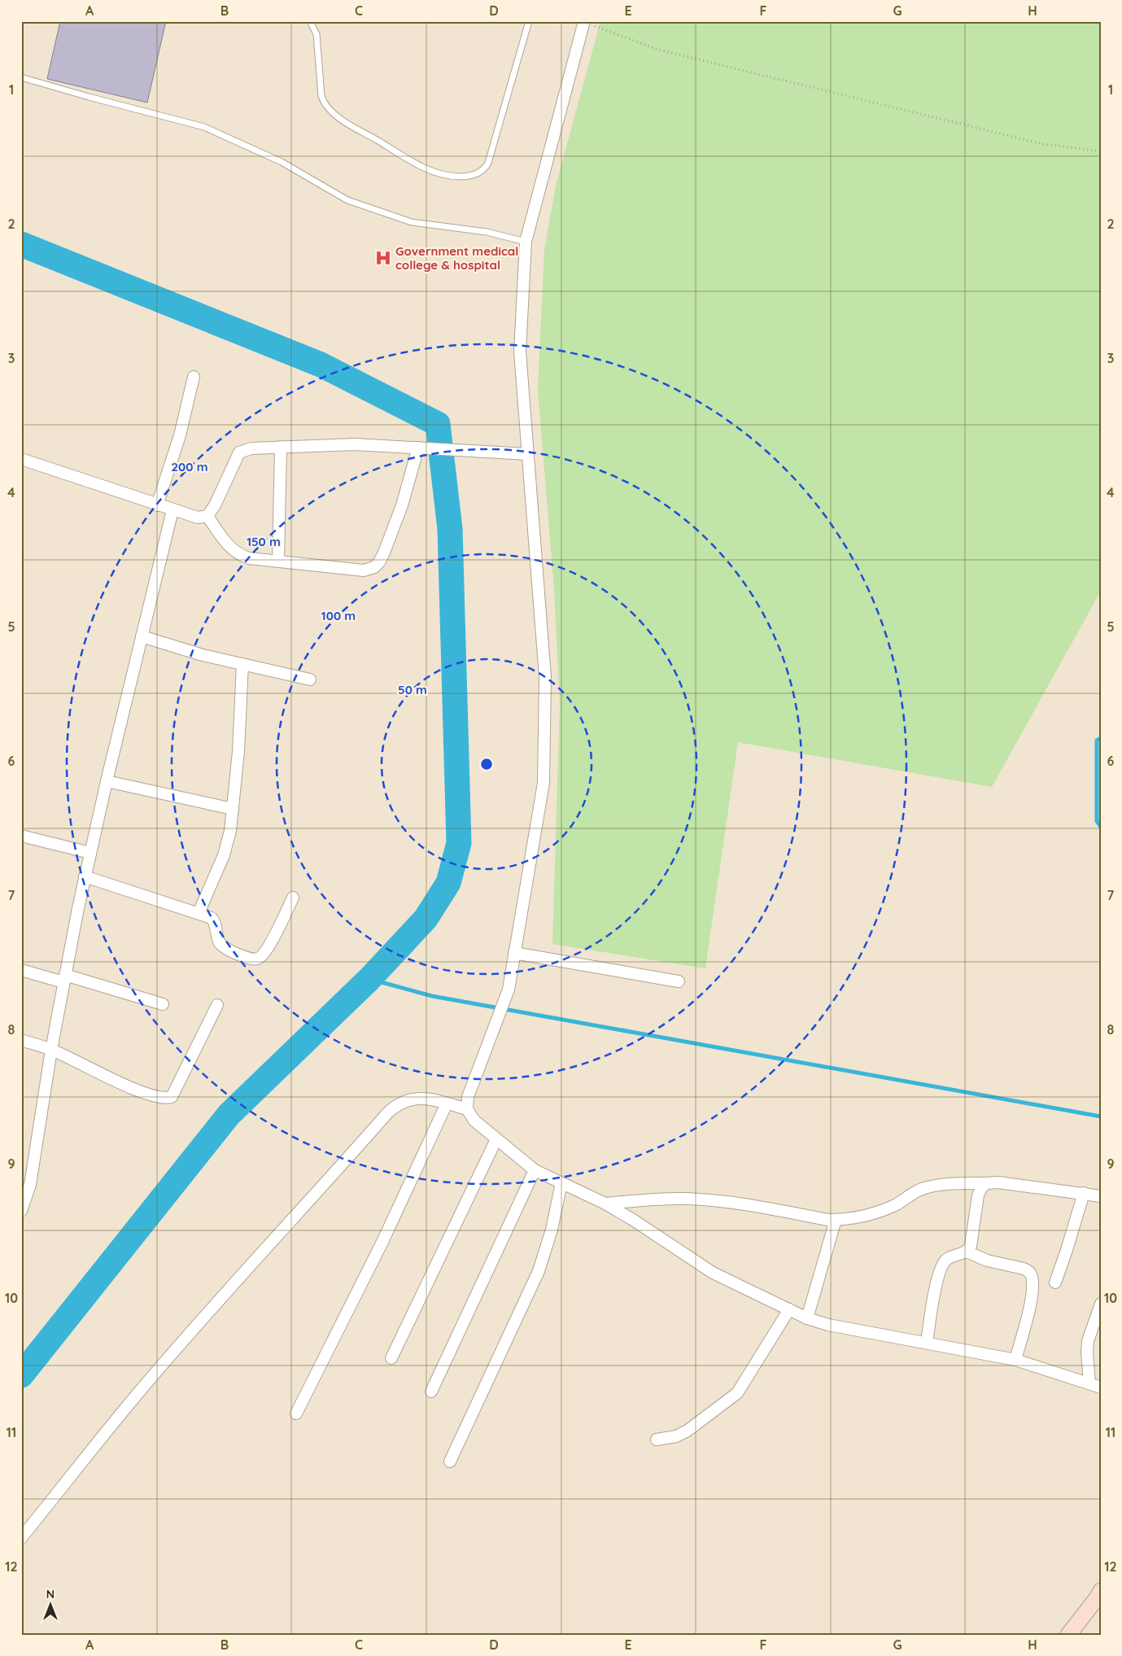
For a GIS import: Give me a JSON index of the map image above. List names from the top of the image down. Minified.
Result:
{"places":{"hospital":["Government medical college & hospital"]},"north":"top","grid":{"columns":["A","B","C","D","E","F","G","H"],"rows":["1","2","3","4","5","6","7","8","9","10","11","12"]},"rings":["200 m","150 m","100 m","50 m"]}
